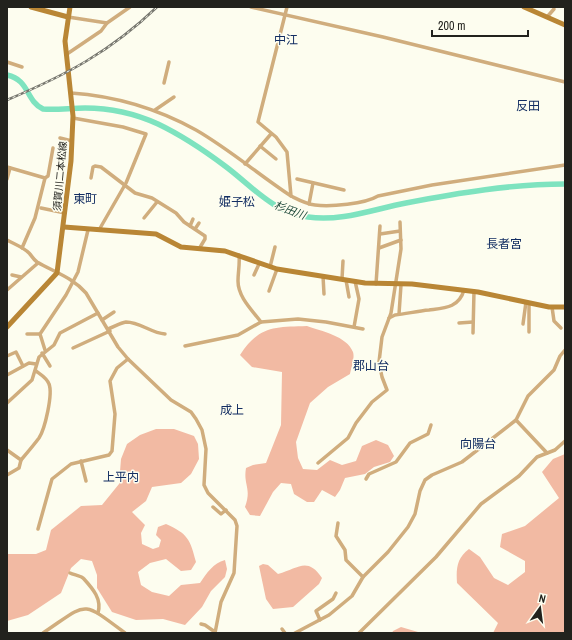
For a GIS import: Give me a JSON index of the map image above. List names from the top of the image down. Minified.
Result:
{"streets":{"street":["須賀川二本松線"]},"districts":["中江","反田","東町","姫子松","長者宮","郡山台","成上","向陽台","上平内"],"water":["杉田川"],"scale_bar":"200 m","north":"top"}
